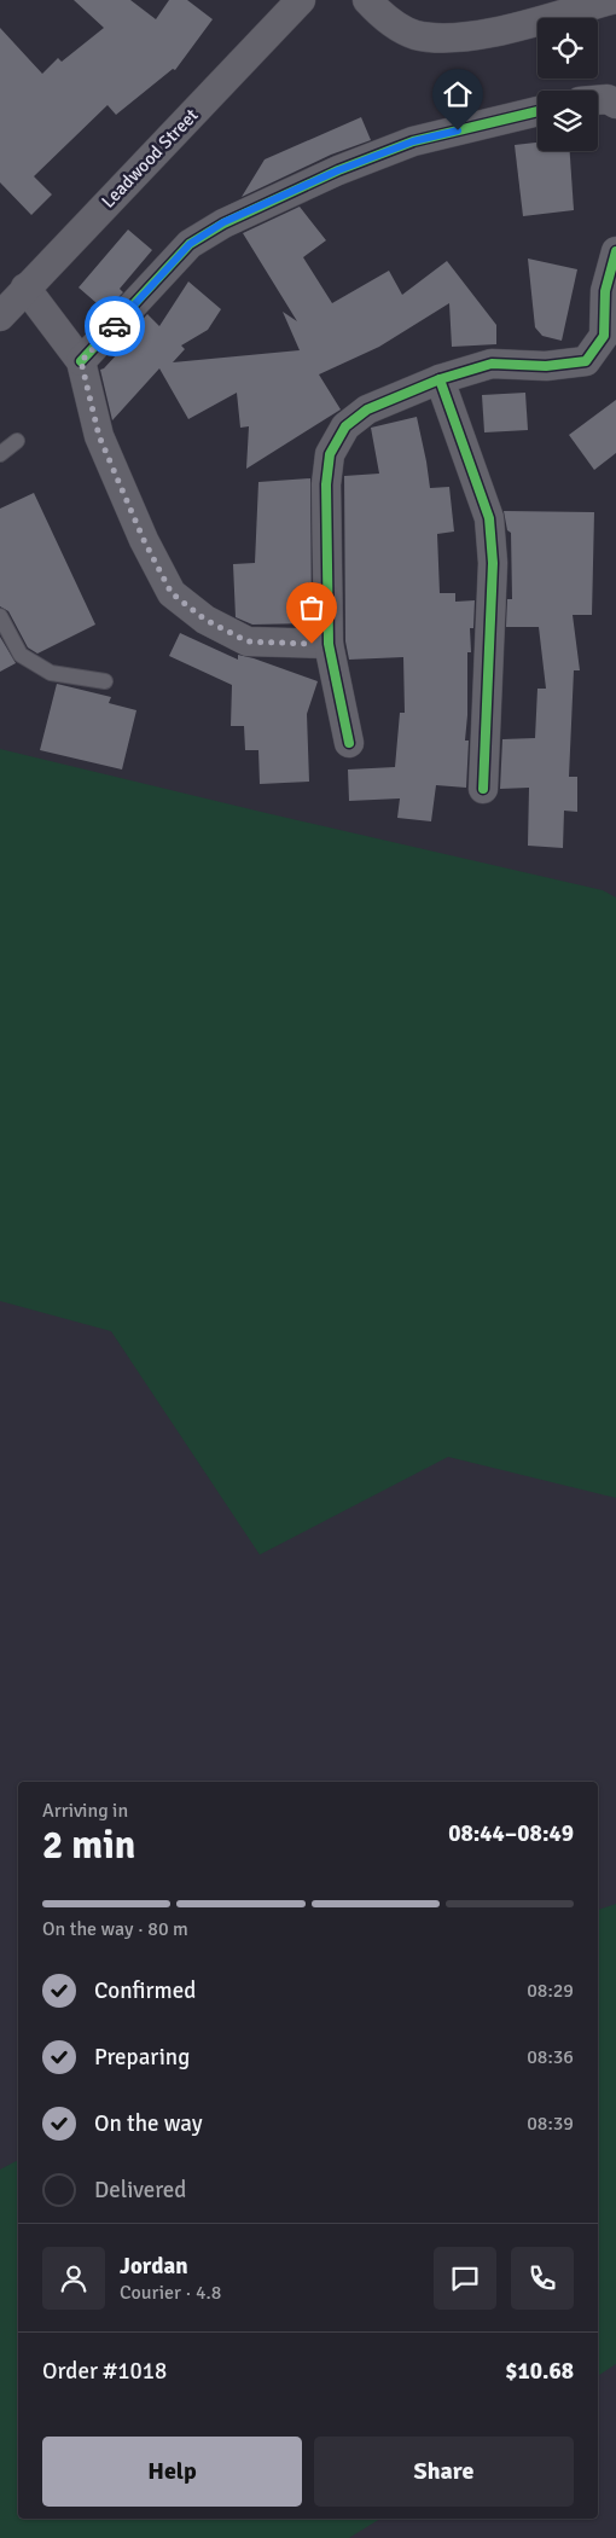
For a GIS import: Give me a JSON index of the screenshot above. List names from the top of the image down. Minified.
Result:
{"streets":{"street":["Leadwood Street"]},"page":{"heading":["2 min","Arriving in","08:44–08:49"],"panel":["Jordan","Courier · 4.8","Order #1018","$10.68"],"bar":"On the way · 80 m","list":[["Confirmed","08:29"],["Preparing","08:36"],["On the way","08:39"],"Delivered"],"buttons":["Help","Share"]}}
